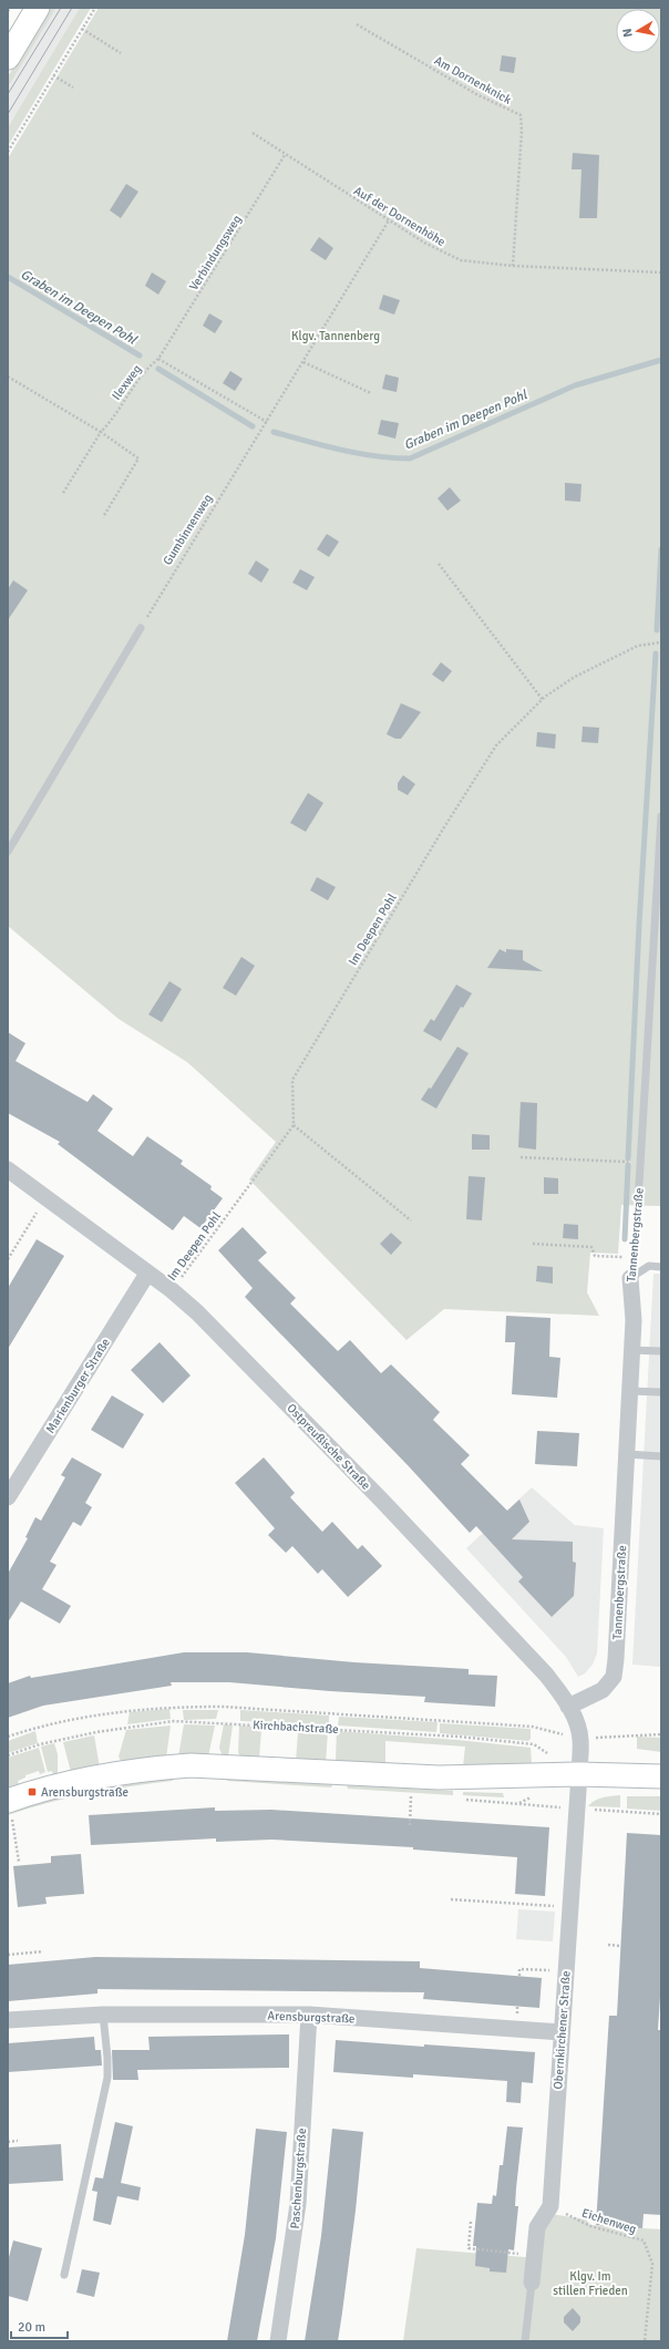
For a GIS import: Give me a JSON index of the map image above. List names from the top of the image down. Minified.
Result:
{"streets":{"street":["Tannenbergstraße","Marienburger Straße","Ostpreußische Straße","Arensburgstraße","Obernkirchener Straße","Paschenburgstraße"],"path":["Am Dornenknick","Auf der Dornenhöhe","Verbindungsweg","Ilexweg","Gumbinnenweg","Im Deepen Pohl","Kirchbachstraße","Eichenweg"]},"crossings":[["Am Dornenknick","Auf der Dornenhöhe"],["Auf der Dornenhöhe","Verbindungsweg"],["Auf der Dornenhöhe","Gumbinnenweg"],["Verbindungsweg","Ilexweg"],["Im Deepen Pohl","Ostpreußische Straße"],["Tannenbergstraße","Ostpreußische Straße"],["Marienburger Straße","Ostpreußische Straße"],["Ostpreußische Straße","Kirchbachstraße"],["Ostpreußische Straße","Obernkirchener Straße"],["Arensburgstraße","Obernkirchener Straße"],["Arensburgstraße","Paschenburgstraße"],["Obernkirchener Straße","Eichenweg"]],"water":["Graben im Deepen Pohl"],"parks":["Klgv. Tannenberg","Klgv. Im stillen Frieden"],"places":{"transit":["Arensburgstraße"]},"scale_bar":"20 m","north":"left"}
